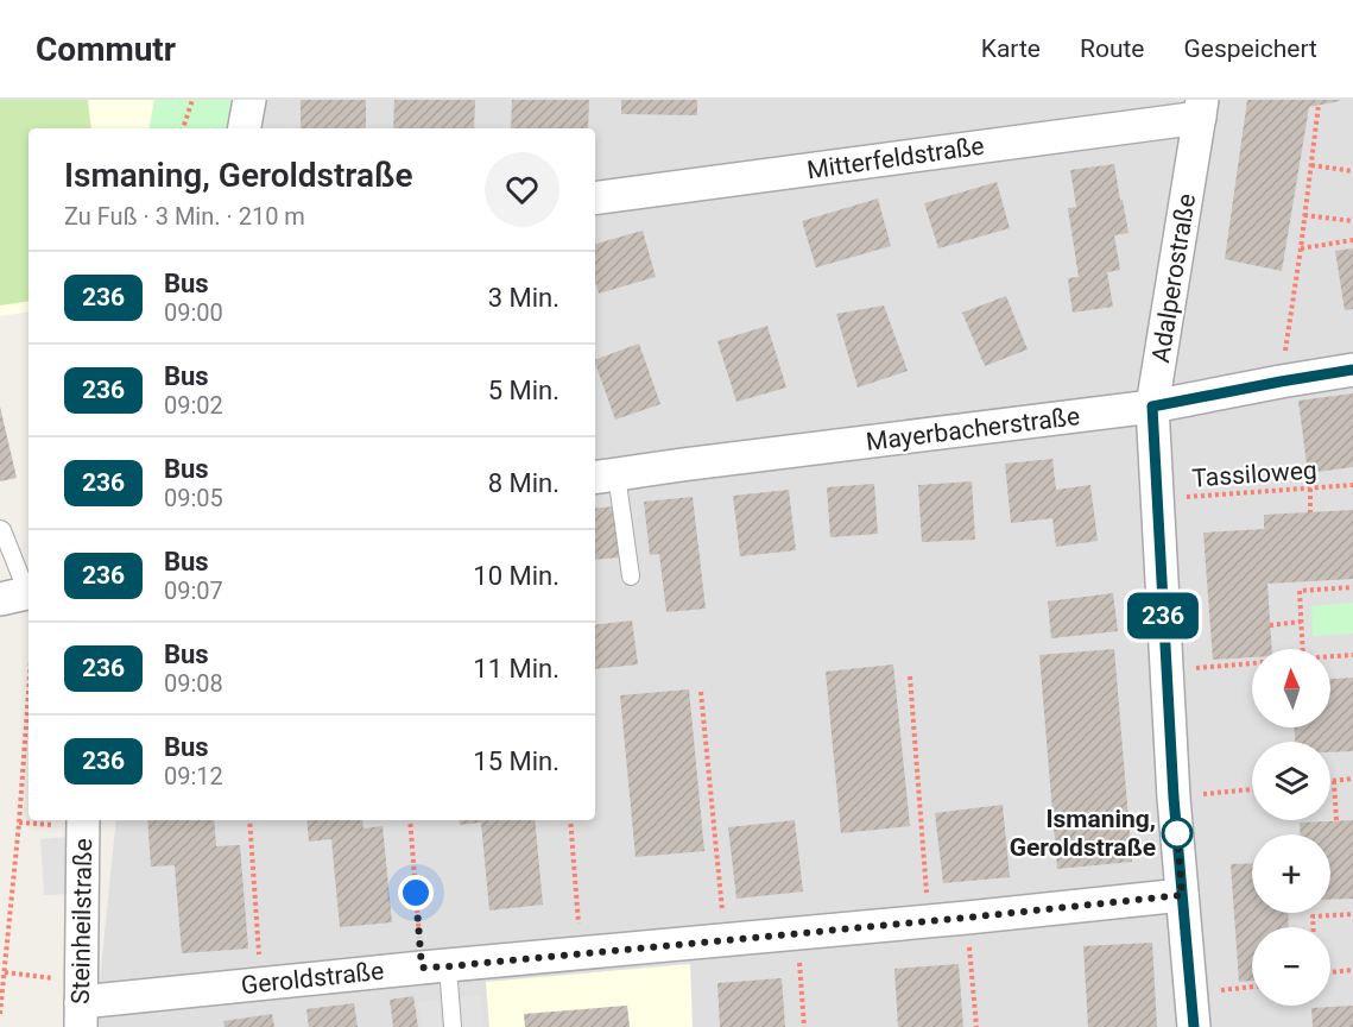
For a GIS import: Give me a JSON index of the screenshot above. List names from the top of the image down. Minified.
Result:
{"streets":{"street":["Mitterfeldstraße","Adalperostraße","Mayerbacherstraße","Steinheilstraße","Geroldstraße"],"path":["Tassiloweg"]},"crossings":[["Mitterfeldstraße","Adalperostraße"],["Adalperostraße","Mayerbacherstraße"],["Adalperostraße","Tassiloweg"],["Adalperostraße","Geroldstraße"],["Steinheilstraße","Geroldstraße"]],"places":["Ismaning, Geroldstraße"],"lines":["bus line 236"],"north":"top","page":{"header":"Commutr","nav":["Karte","Route","Gespeichert"],"on_map":"236","heading":["Ismaning, Geroldstraße","Zu Fuß · 3 Min. · 210 m"],"list":[{"mark":"236","name":"Bus","note":"09:00","value":"3 Min."},{"mark":"236","name":"Bus","note":"09:02","value":"5 Min."},{"mark":"236","name":"Bus","note":"09:05","value":"8 Min."},{"mark":"236","name":"Bus","note":"09:07","value":"10 Min."},{"mark":"236","name":"Bus","note":"09:08","value":"11 Min."},{"mark":"236","name":"Bus","note":"09:12","value":"15 Min."}],"map_buttons":["+","−"]}}
